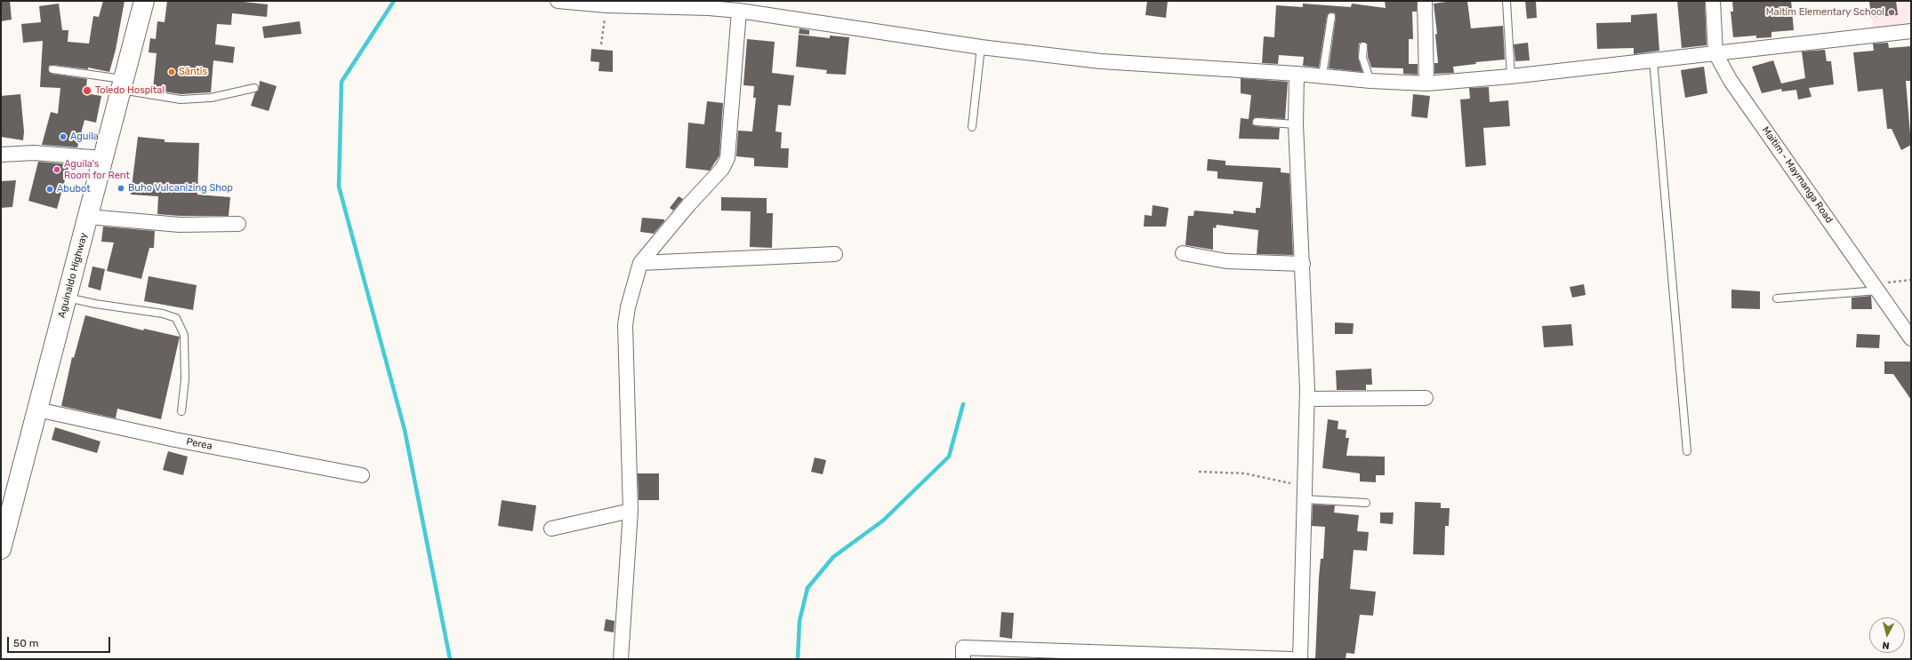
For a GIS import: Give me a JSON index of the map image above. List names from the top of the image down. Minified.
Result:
{"streets":{"main road":["Aguinaldo Highway"],"street":["Maitim - Maymanga Road","Perea"]},"crossings":[["Aguinaldo Highway","Perea"]],"places":["Maitim Elementary School","Säntis","Toledo Hospital","Aguila","Aguila's Room for Rent","Buho Vulcanizing Shop","Abubot"],"scale_bar":"50 m","north":"bottom"}
